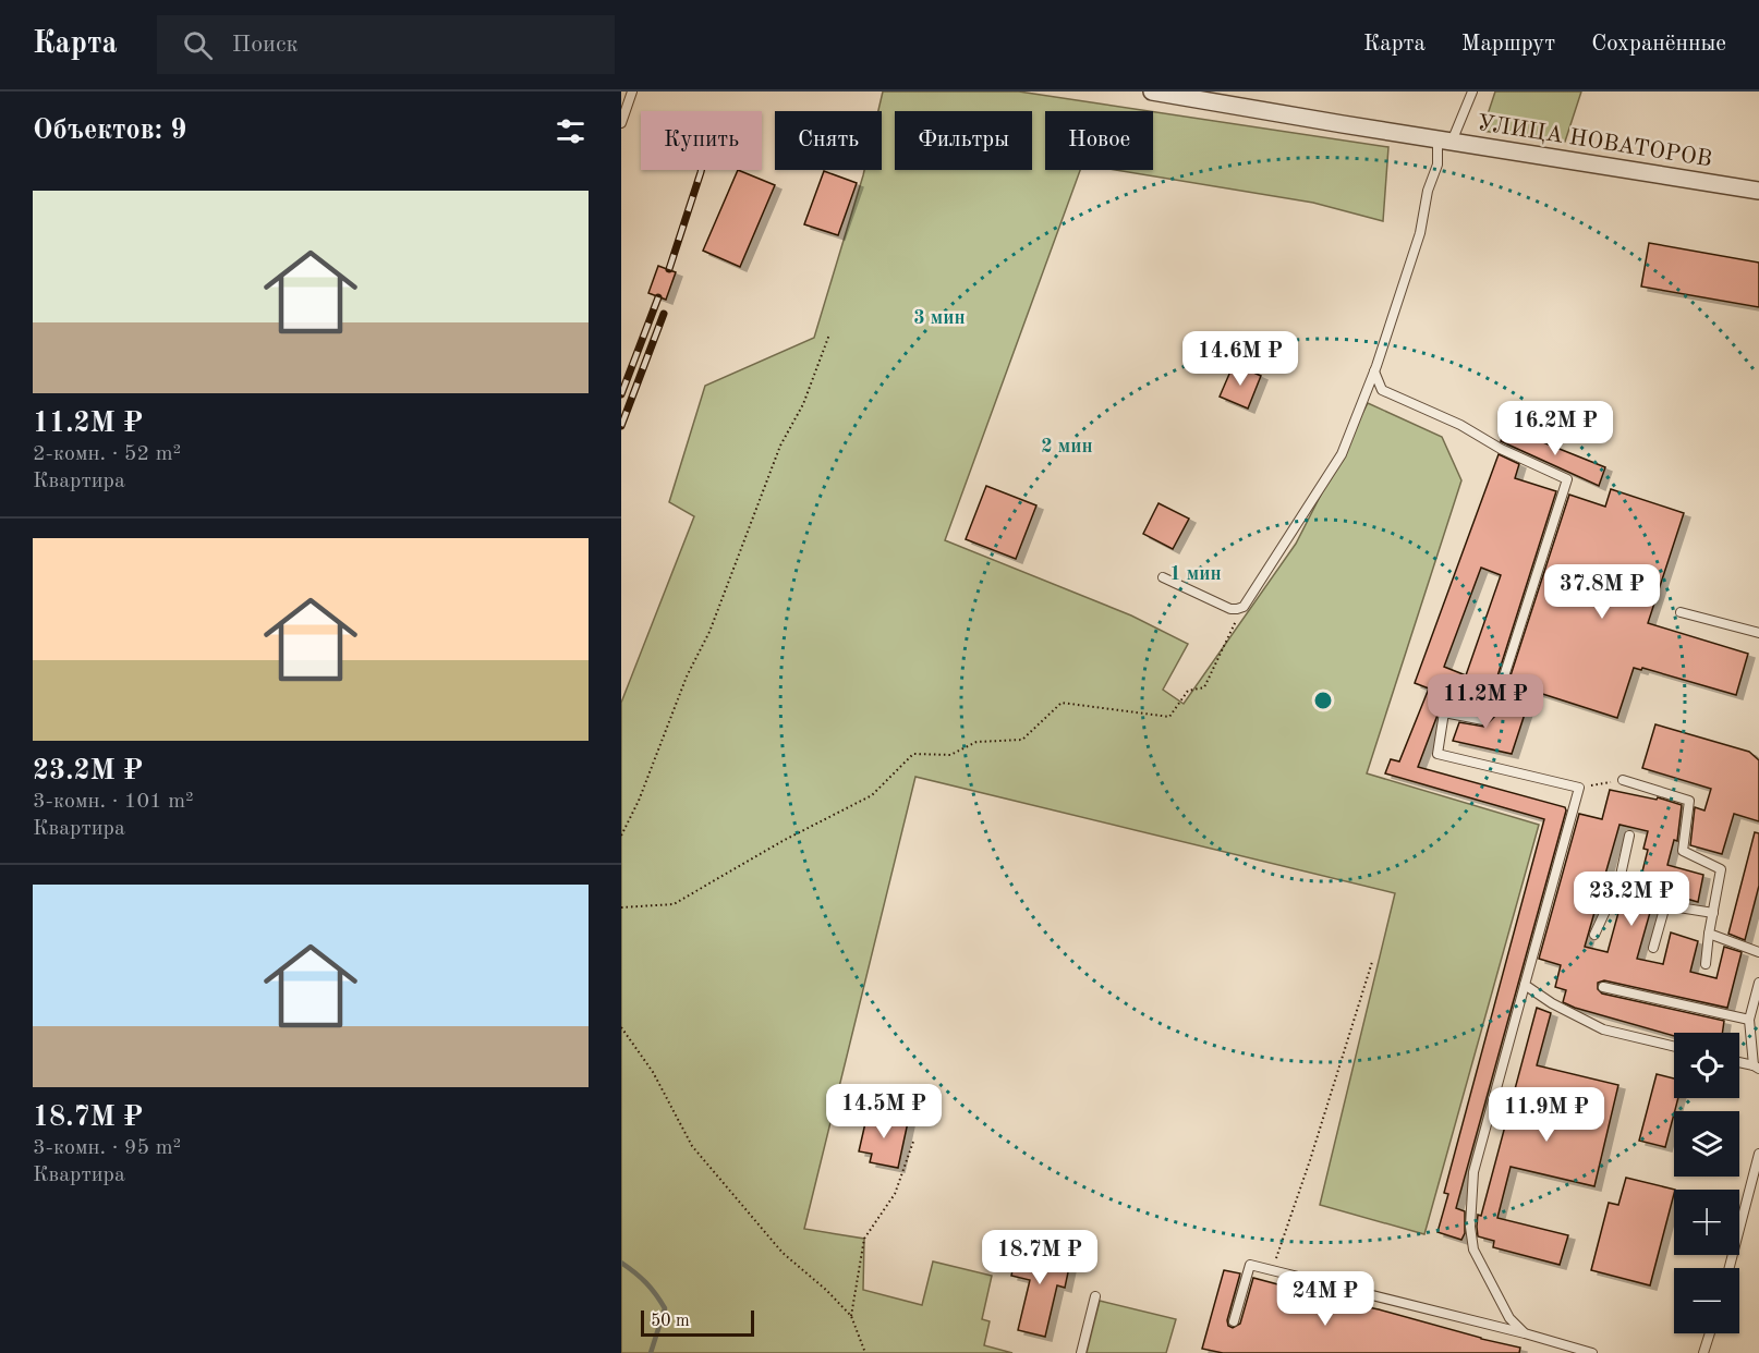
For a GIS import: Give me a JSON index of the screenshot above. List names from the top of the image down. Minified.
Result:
{"streets":{"street":["УЛИЦА НОВАТОРОВ"]},"scale_bar":"50 m","page":{"header":"Карта","search":"Поиск","nav":["Карта","Маршрут","Сохранённые"],"heading":"Объектов: 9","chip":["Купить","Снять","Фильтры","Новое"],"list":[{"name":"11.2M ₽","note":"2-комн. · 52 m² · Квартира"},{"name":"23.2M ₽","note":"3-комн. · 101 m² · Квартира"},{"name":"18.7M ₽","note":"3-комн. · 95 m² · Квартира"}],"price":["14.6M ₽","16.2M ₽","37.8M ₽","11.2M ₽","23.2M ₽","14.5M ₽","11.9M ₽","18.7M ₽","24M ₽"],"map_buttons":["+","−"],"scale":"50 m"},"rings":["3 мин","2 мин","1 мин"]}
